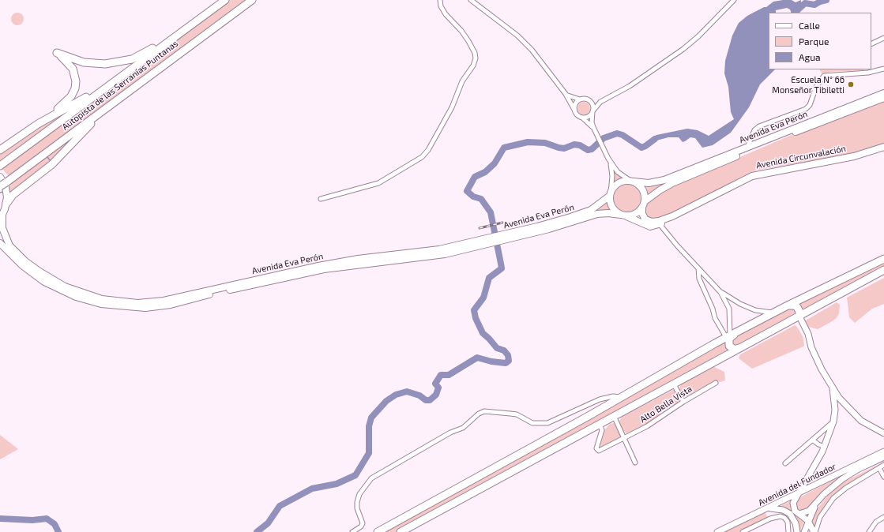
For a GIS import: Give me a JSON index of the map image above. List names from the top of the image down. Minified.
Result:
{"streets":{"highway":["Autopista de las Serranías Puntanas"],"main road":["Avenida Eva Perón","Avenida Circunvalación","Avenida del Fundador"],"street":["Alto Bella Vista"]},"crossings":[["Avenida Eva Perón","Avenida Circunvalación"]],"places":["Escuela N° 66 Monseñor Tibiletti"],"legend":["Calle","Parque","Agua"]}
